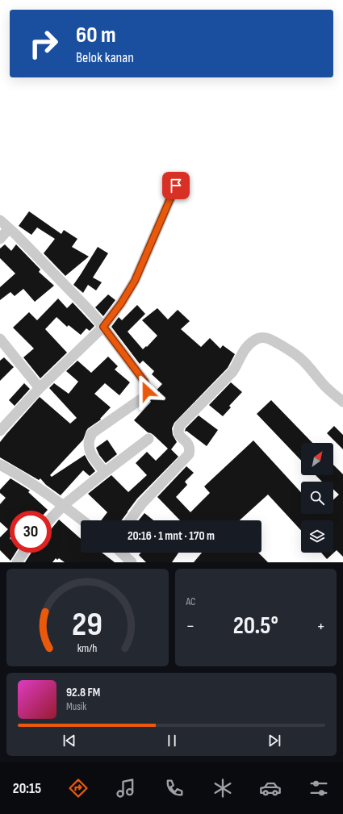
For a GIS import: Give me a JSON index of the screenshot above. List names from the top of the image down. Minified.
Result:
{"north":"top right","page":{"turn":["60 m","Belok kanan"],"limit":"30","trip":"20:16 · 1 mnt · 170 m","tile":"AC","heat":["−","20.5°","+"],"song":["92.8 FM","Musik"],"tabs":"20:15","gauge":["29","km/h"]}}
